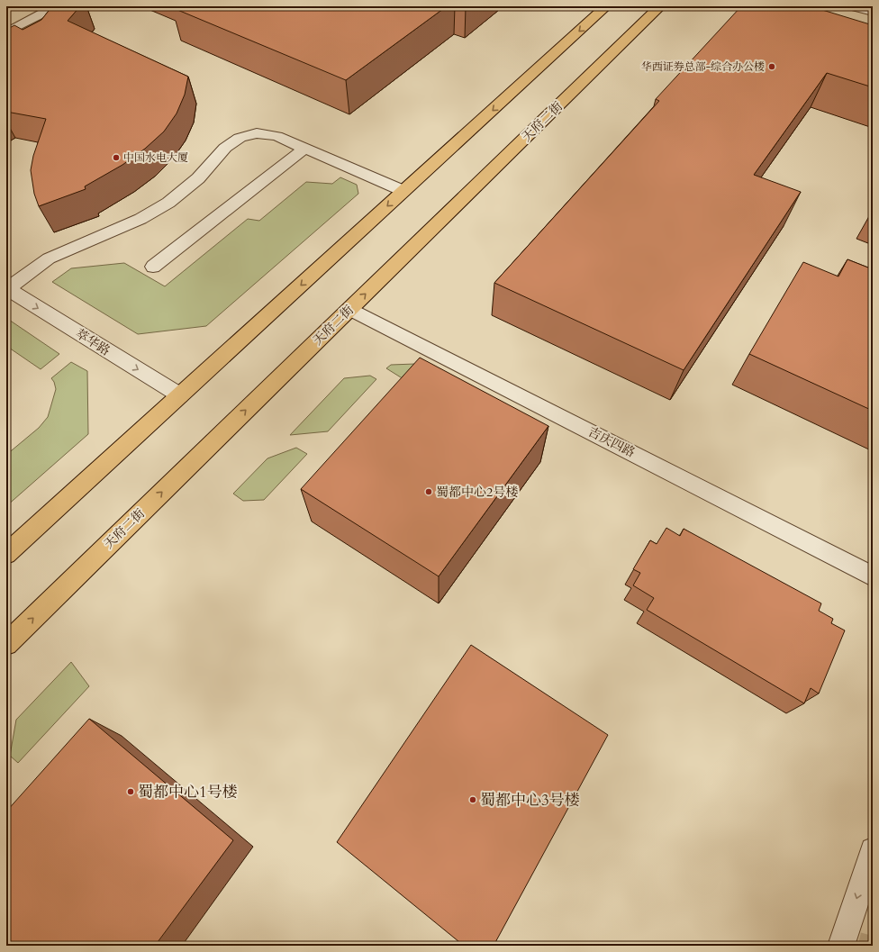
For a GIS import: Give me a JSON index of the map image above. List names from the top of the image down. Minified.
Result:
{"streets":{"main road":["天府二街"],"street":["萃华路","吉庆四路"]},"crossings":[["天府二街","吉庆四路"]],"one_way":["萃华路"],"places":["华西证券总部-综合办公楼","中国水电大厦","蜀都中心2号楼","蜀都中心1号楼","蜀都中心3号楼"]}
